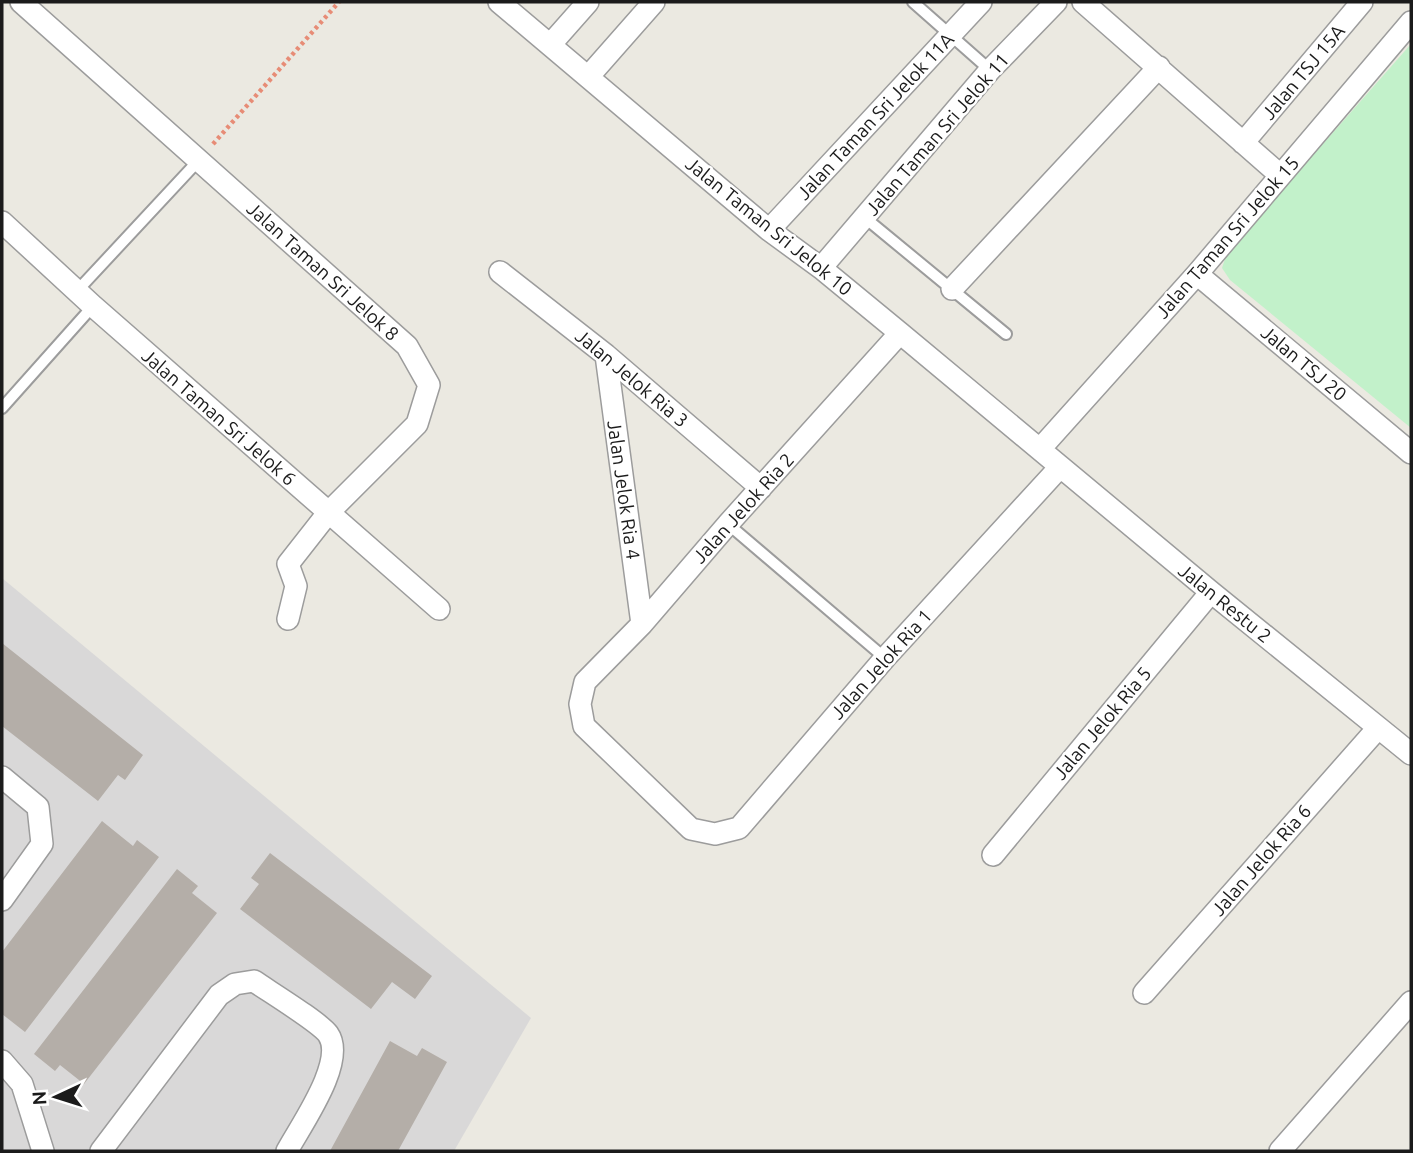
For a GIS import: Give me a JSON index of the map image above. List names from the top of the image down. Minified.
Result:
{"streets":{"street":["Jalan TSJ 15A","Jalan Taman Sri Jelok 11A","Jalan Taman Sri Jelok 11","Jalan Taman Sri Jelok 10","Jalan Taman Sri Jelok 15","Jalan Taman Sri Jelok 8","Jalan TSJ 20","Jalan Jelok Ria 3","Jalan Taman Sri Jelok 6","Jalan Jelok Ria 4","Jalan Jelok Ria 2","Jalan Restu 2","Jalan Jelok Ria 1","Jalan Jelok Ria 5","Jalan Jelok Ria 6"]},"crossings":[["Jalan Taman Sri Jelok 11A","Jalan Taman Sri Jelok 10"],["Jalan Taman Sri Jelok 11","Jalan Taman Sri Jelok 10"],["Jalan Taman Sri Jelok 10","Jalan Taman Sri Jelok 15"],["Jalan Taman Sri Jelok 10","Jalan Jelok Ria 2"],["Jalan Taman Sri Jelok 10","Jalan Restu 2"],["Jalan Taman Sri Jelok 15","Jalan TSJ 20"],["Jalan Taman Sri Jelok 15","Jalan Restu 2"],["Jalan Taman Sri Jelok 8","Jalan Taman Sri Jelok 6"],["Jalan Jelok Ria 3","Jalan Jelok Ria 4"],["Jalan Jelok Ria 3","Jalan Jelok Ria 2"],["Jalan Jelok Ria 4","Jalan Jelok Ria 2"],["Jalan Jelok Ria 2","Jalan Jelok Ria 1"],["Jalan Restu 2","Jalan Jelok Ria 1"],["Jalan Restu 2","Jalan Jelok Ria 5"],["Jalan Restu 2","Jalan Jelok Ria 6"]],"north":"left"}
